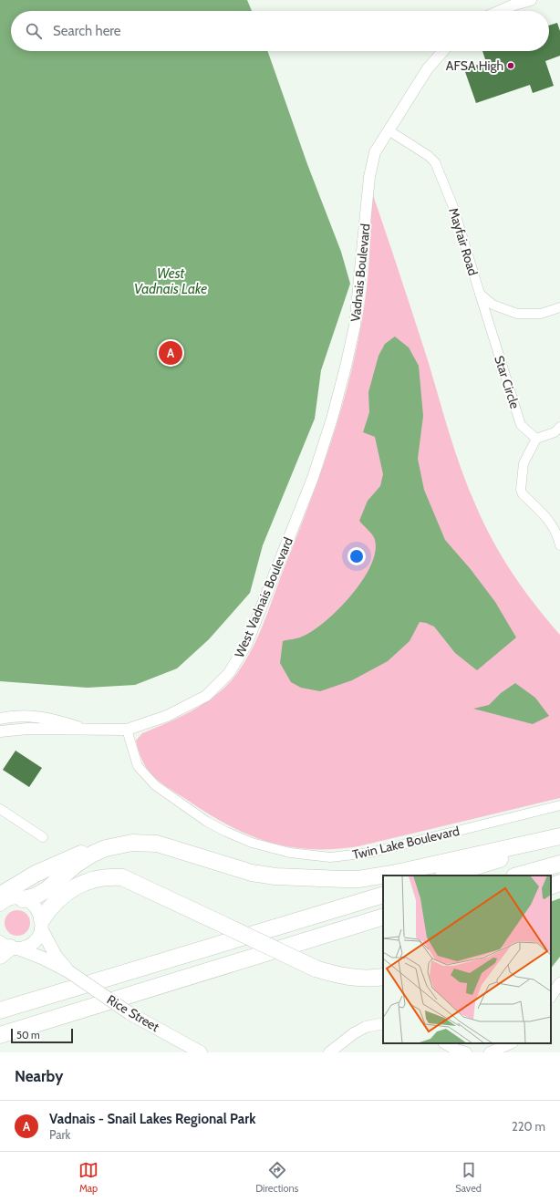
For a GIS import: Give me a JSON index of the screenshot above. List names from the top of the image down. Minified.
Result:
{"streets":{"main road":["Rice Street"],"street":["Mayfair Road","Vadnais Boulevard","Star Circle","West Vadnais Boulevard","Twin Lake Boulevard"]},"crossings":[["Mayfair Road","Vadnais Boulevard"],["Mayfair Road","Star Circle"],["Vadnais Boulevard","West Vadnais Boulevard"],["West Vadnais Boulevard","Twin Lake Boulevard"]],"water":["West Vadnais Lake"],"places":["AFSA High"],"scale_bar":"50 m","page":{"search":"Search here","pins":"A","scale":"50 m","heading":"Nearby","list":[{"mark":"A","name":"Vadnais - Snail Lakes Regional Park","note":"Park","value":"220 m"}],"nav":["Map","Directions","Saved"]}}
